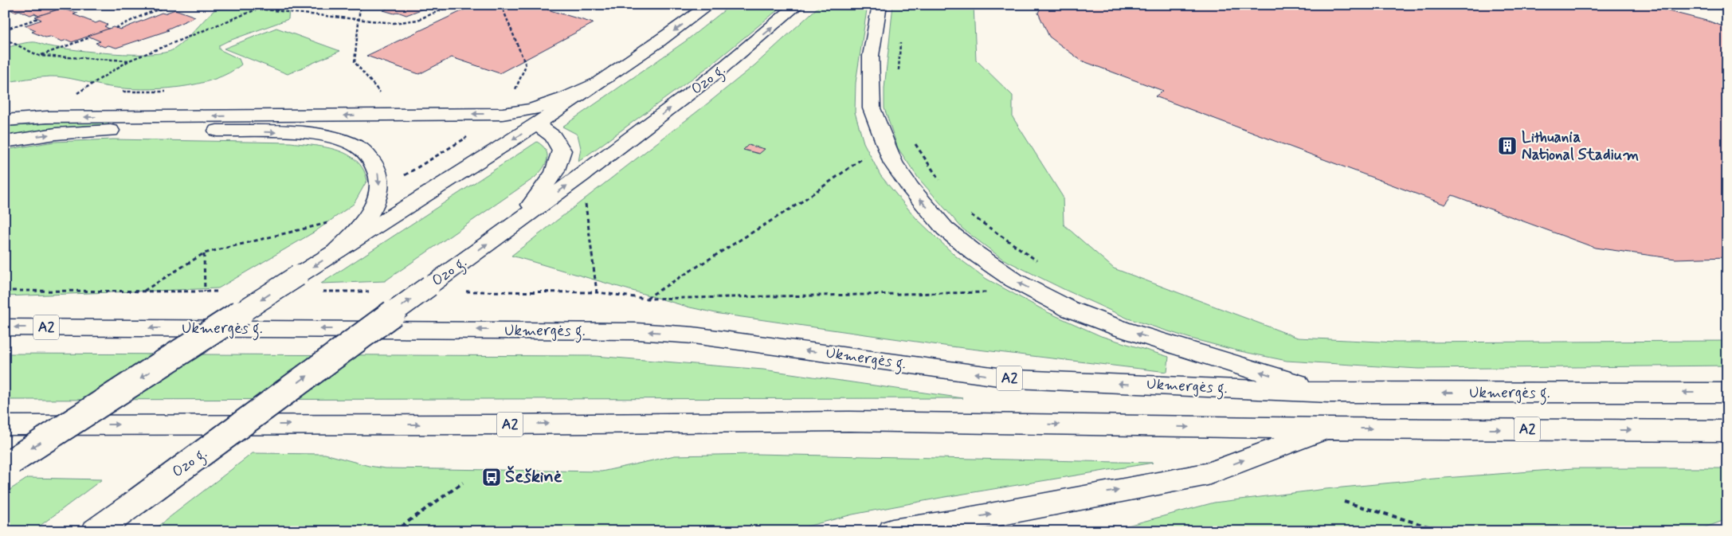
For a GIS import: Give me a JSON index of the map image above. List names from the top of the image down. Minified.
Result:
{"streets":{"main road":["Ozo g.","A2","Ukmergės g."]},"places":{"building":["Lithuania National Stadium"],"bus stop":["Šeškinė"]}}
